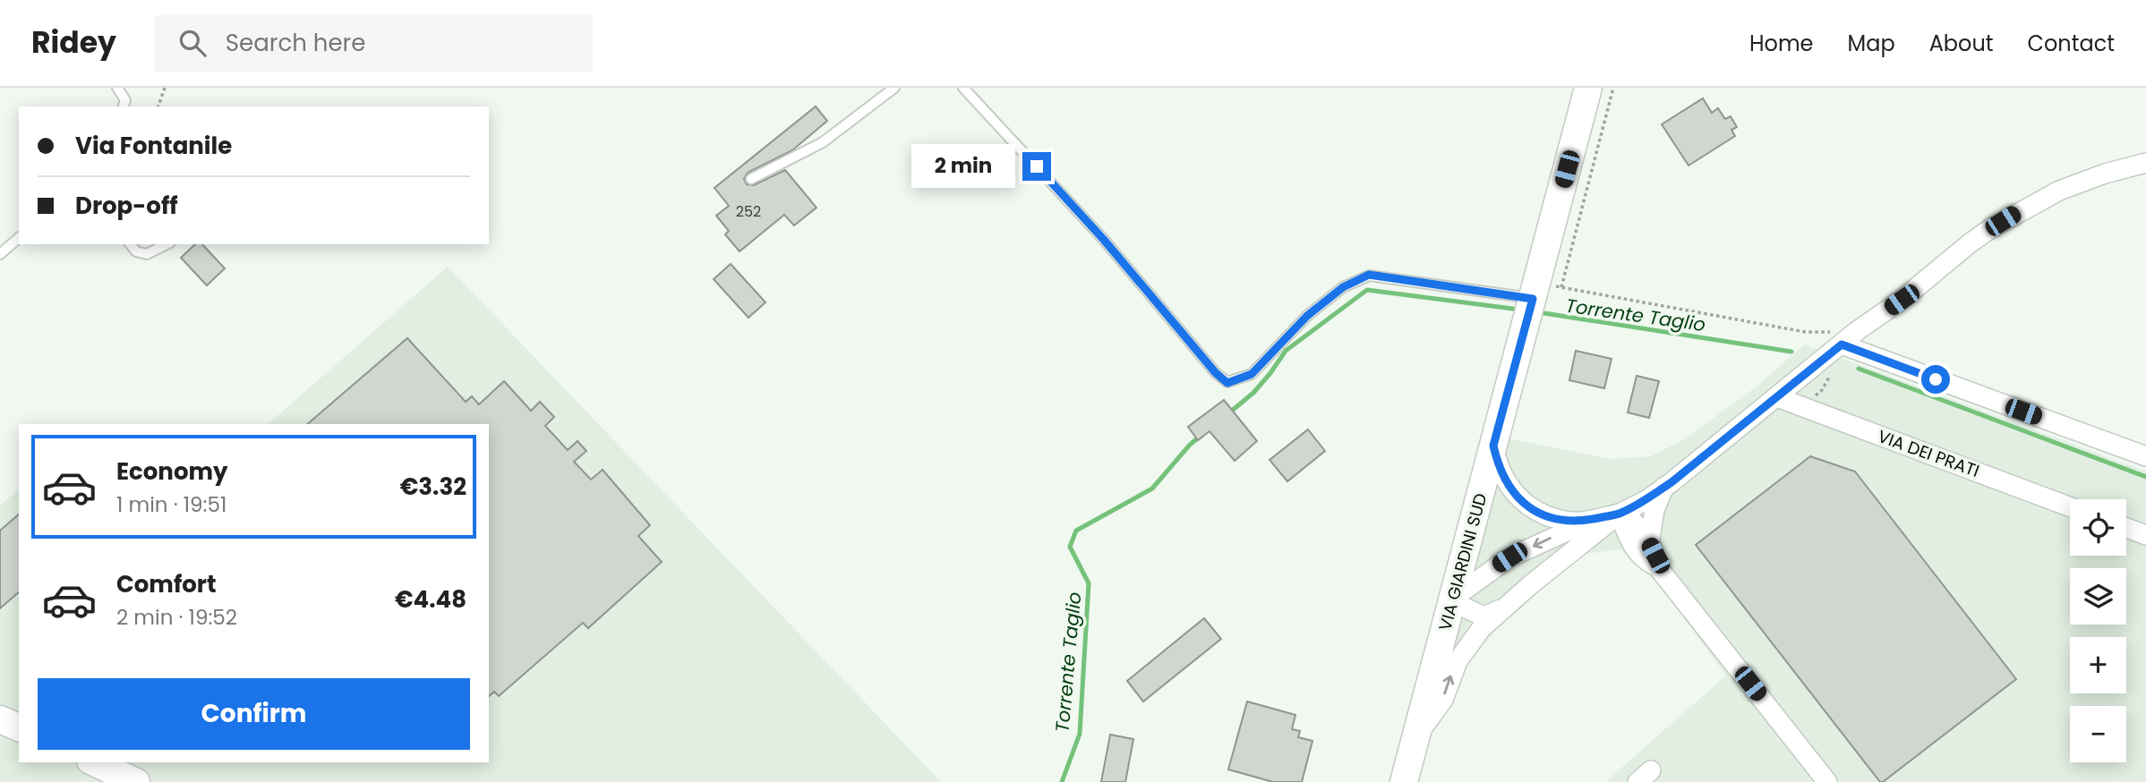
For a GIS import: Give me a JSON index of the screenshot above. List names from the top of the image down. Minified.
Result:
{"streets":{"main road":["VIA GIARDINI SUD"],"street":["VIA DEI PRATI"]},"water":["Torrente Taglio"],"house_numbers":["252"],"page":{"header":"Ridey","search":"Search here","nav":["Home","Map","About","Contact"],"banner":["Via Fontanile","Drop-off"],"bubble":"2 min","list":[{"name":"Economy","note":"1 min · 19:51","value":"€3.32"},{"name":"Comfort","note":"2 min · 19:52","value":"€4.48"}],"map_buttons":["+","−"],"buttons":"Confirm"}}
